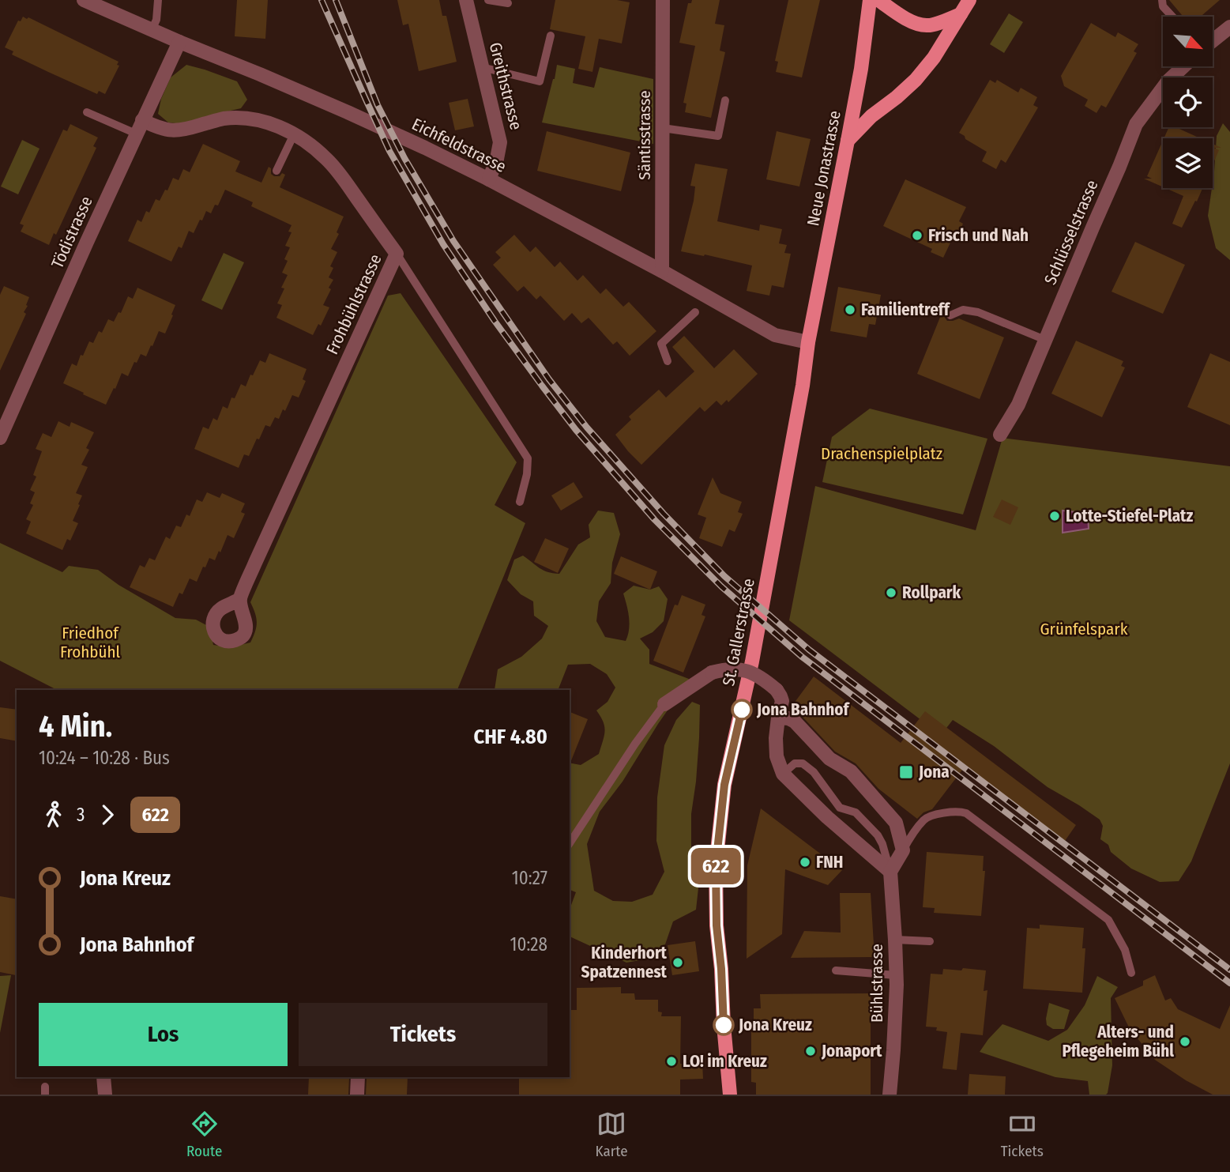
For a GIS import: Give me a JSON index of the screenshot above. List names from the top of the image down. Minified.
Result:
{"streets":{"main road":["Neue Jonastrasse","St. Gallerstrasse"],"street":["Greithstrasse","Säntisstrasse","Eichfeldstrasse","Tödistrasse","Schlüsselstrasse","Frohbühlstrasse","Bühlstrasse"]},"crossings":[["Greithstrasse","Eichfeldstrasse"],["Säntisstrasse","Eichfeldstrasse"],["Eichfeldstrasse","Neue Jonastrasse"],["Eichfeldstrasse","Tödistrasse"],["Eichfeldstrasse","St. Gallerstrasse"],["Neue Jonastrasse","St. Gallerstrasse"],["Tödistrasse","Frohbühlstrasse"]],"parks":["Drachenspielplatz","Grünfelspark","Friedhof Frohbühl"],"places":{"other":["Frisch und Nah","Familientreff","Lotte-Stiefel-Platz","Rollpark","Jona Bahnhof","FNH","Kinderhort Spatzennest","Jona Kreuz","Alters- und Pflegeheim Bühl","Jonaport","LO! im Kreuz"],"transit":["Jona"]},"lines":["bus line 622"],"north":"bottom right","page":{"on_map":"622","heading":["4 Min.","10:24 – 10:28 · Bus","CHF 4.80"],"legs":["3","622"],"list":[{"name":"Jona Kreuz","value":"10:27"},{"name":"Jona Bahnhof","value":"10:28"}],"buttons":["Los","Tickets"],"tabs":["Route","Karte","Tickets"]}}
